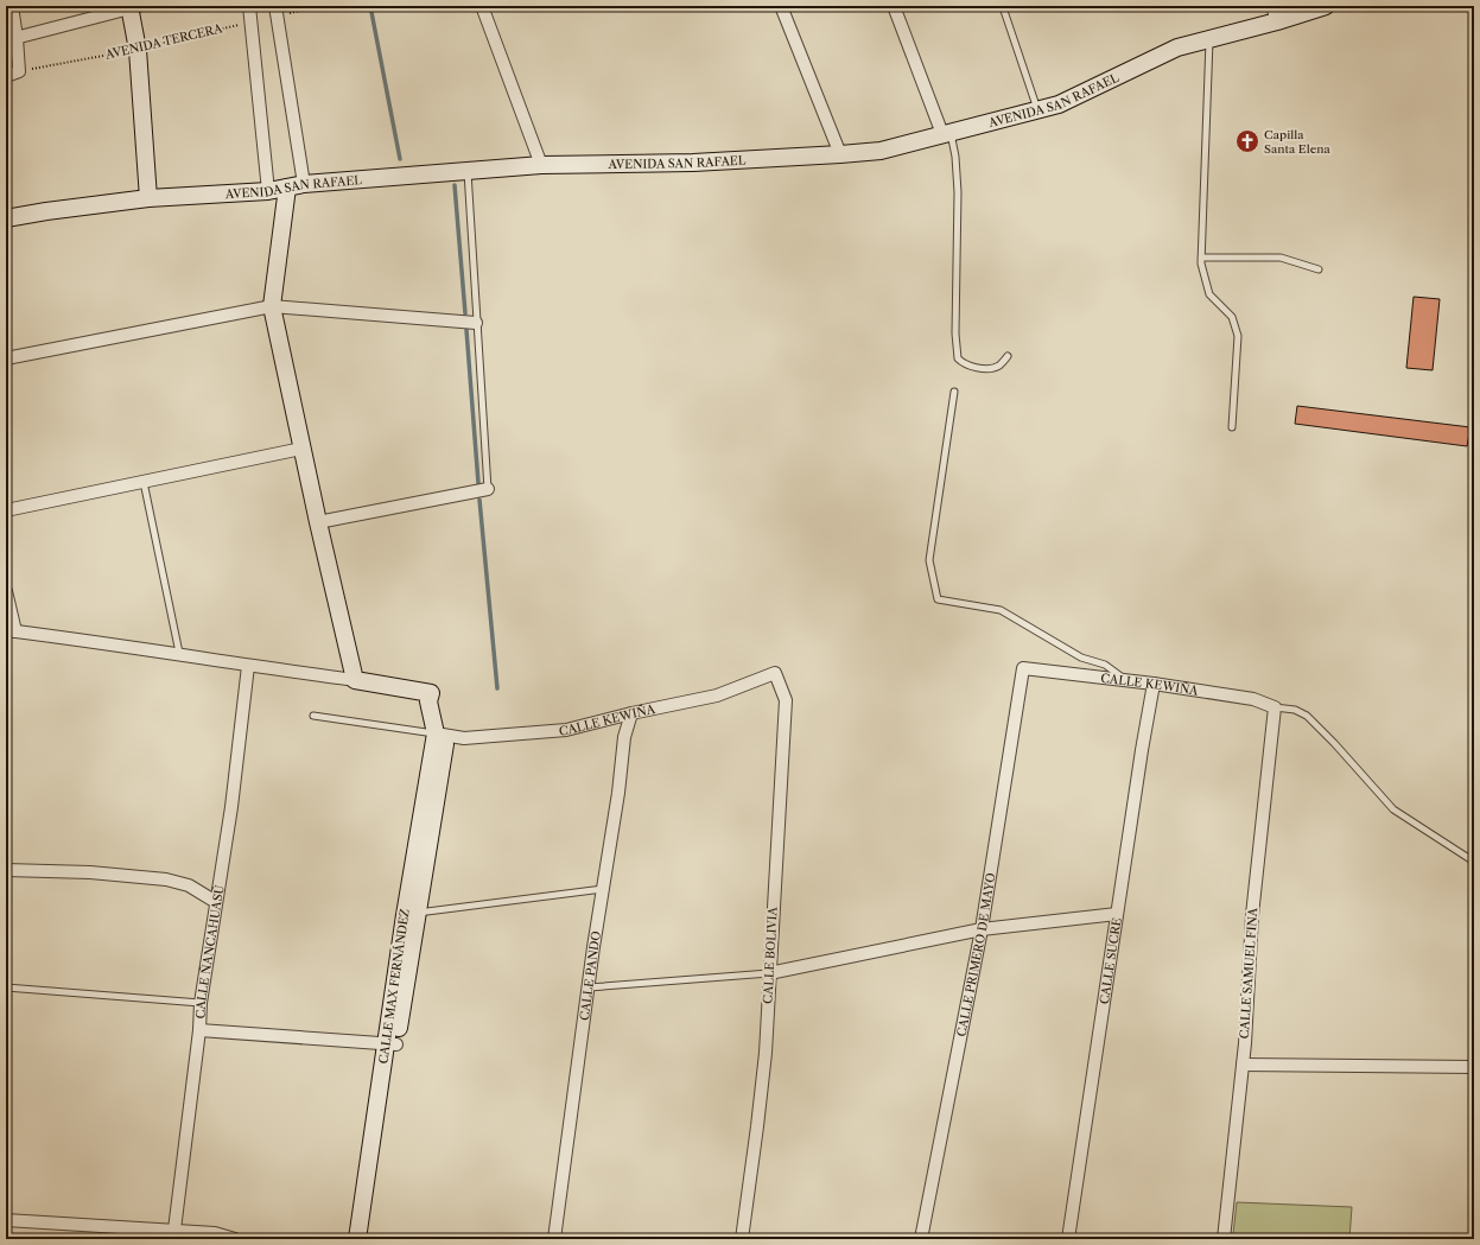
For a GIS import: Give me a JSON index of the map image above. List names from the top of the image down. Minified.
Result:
{"streets":{"street":["AVENIDA SAN RAFAEL","CALLE KEWIÑA","CALLE ÑANCAHUASÚ","CALLE PRIMERO DE MAYO","CALLE BOLIVIA","CALLE SUCRE","CALLE SAMUEL FINA","CALLE PANDO","CALLE MAX FERNÁNDEZ"],"path":["AVENIDA TERCERA"]},"crossings":[["CALLE KEWIÑA","CALLE PRIMERO DE MAYO"],["CALLE KEWIÑA","CALLE BOLIVIA"],["CALLE KEWIÑA","CALLE SUCRE"],["CALLE KEWIÑA","CALLE SAMUEL FINA"],["CALLE KEWIÑA","CALLE PANDO"],["CALLE KEWIÑA","CALLE MAX FERNÁNDEZ"]],"places":{"church":["Capilla Santa Elena"]}}
